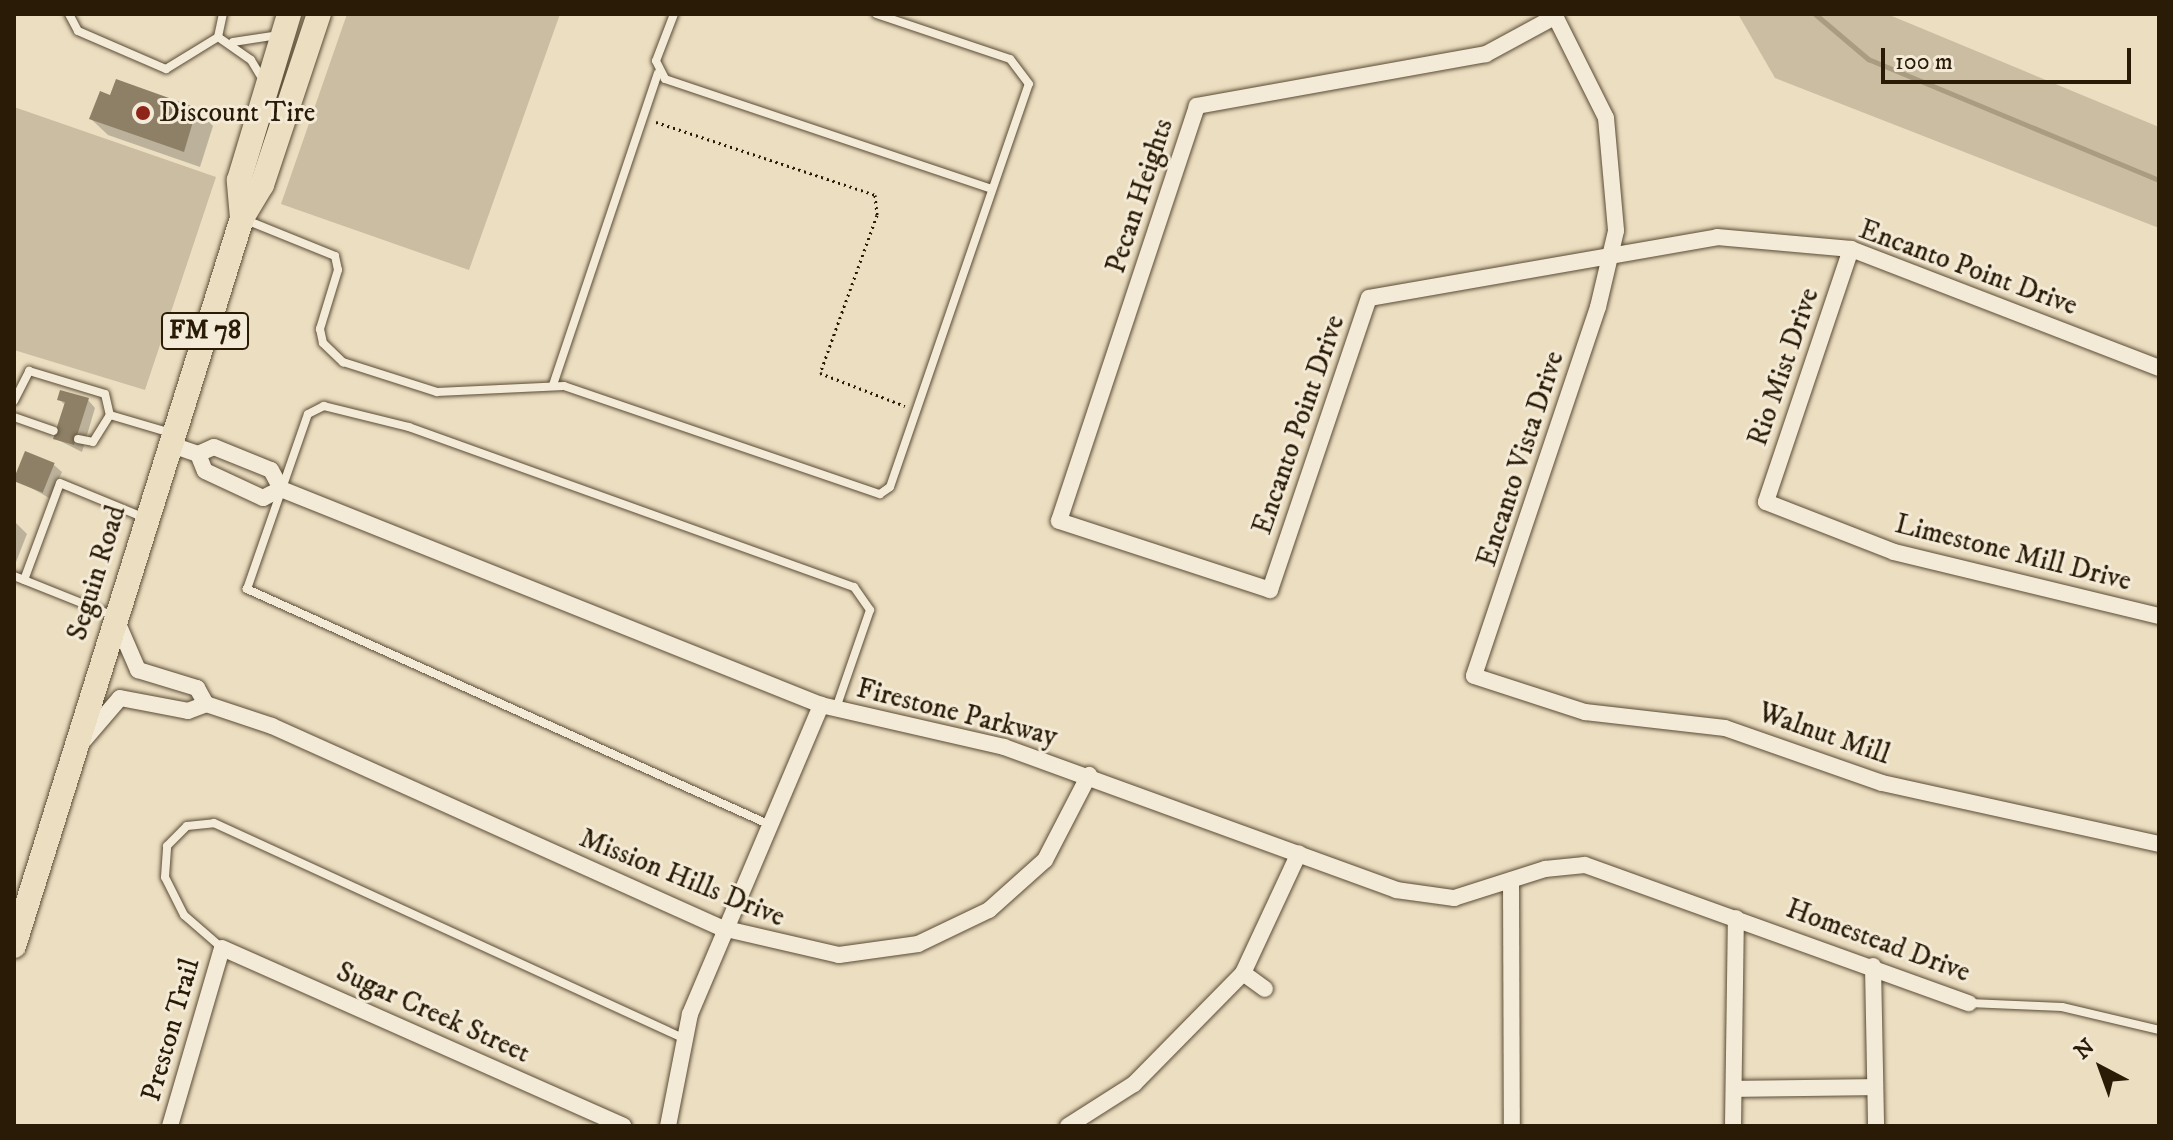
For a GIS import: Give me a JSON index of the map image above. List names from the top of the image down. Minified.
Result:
{"streets":{"main road":["FM 78","Seguin Road"],"street":["Pecan Heights","Encanto Point Drive","Rio Mist Drive","Encanto Vista Drive","Limestone Mill Drive","Firestone Parkway","Walnut Mill","Mission Hills Drive","Homestead Drive","Sugar Creek Street","Preston Trail"]},"crossings":[["Pecan Heights","Encanto Point Drive"],["Encanto Point Drive","Rio Mist Drive"],["Encanto Point Drive","Encanto Vista Drive"],["Rio Mist Drive","Limestone Mill Drive"],["Encanto Vista Drive","Walnut Mill"],["Seguin Road","Firestone Parkway"],["Seguin Road","Mission Hills Drive"],["Firestone Parkway","Mission Hills Drive"],["Firestone Parkway","Homestead Drive"],["Sugar Creek Street","Preston Trail"]],"places":["Discount Tire"],"scale_bar":"100 m","north":"top left"}
